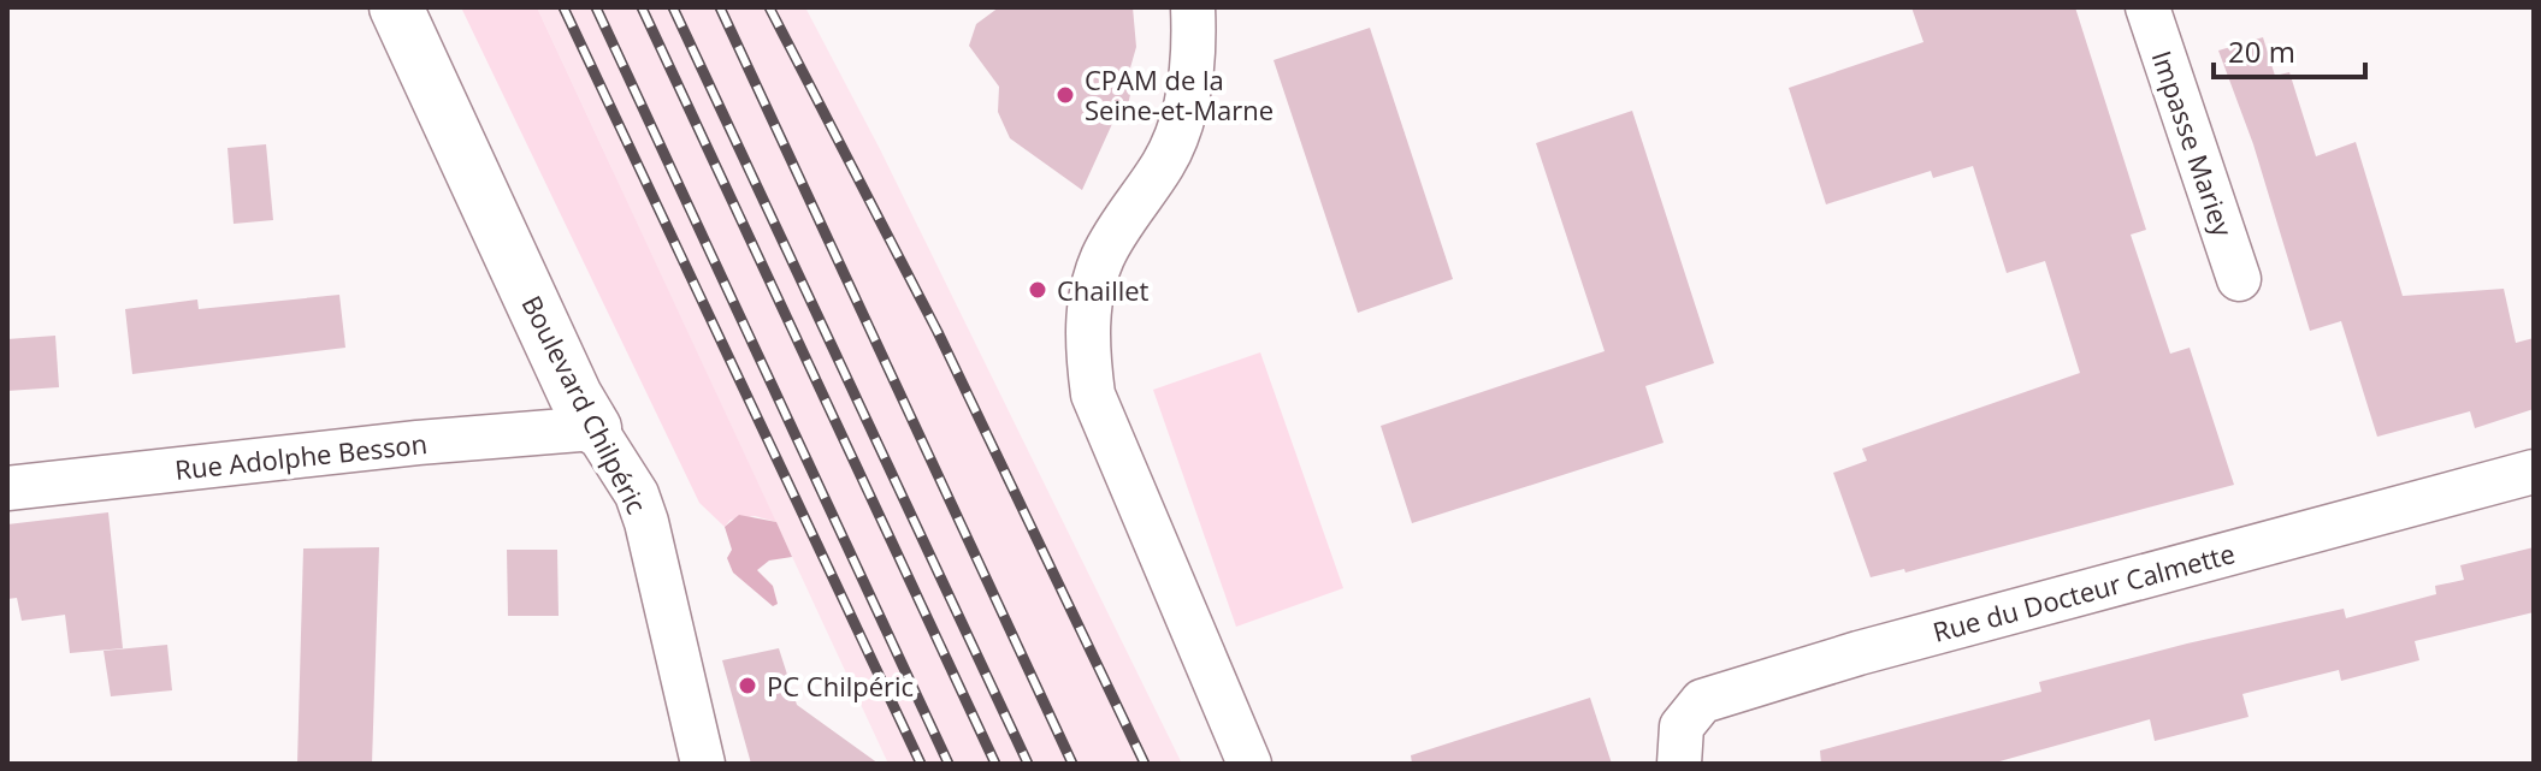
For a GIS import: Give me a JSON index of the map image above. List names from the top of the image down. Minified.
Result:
{"streets":{"street":["Impasse Mariey","Boulevard Chilpéric","Rue Adolphe Besson","Rue du Docteur Calmette"]},"crossings":[["Boulevard Chilpéric","Rue Adolphe Besson"]],"places":["CPAM de la Seine-et-Marne","Chaillet","PC Chilpéric"],"scale_bar":"20 m"}
